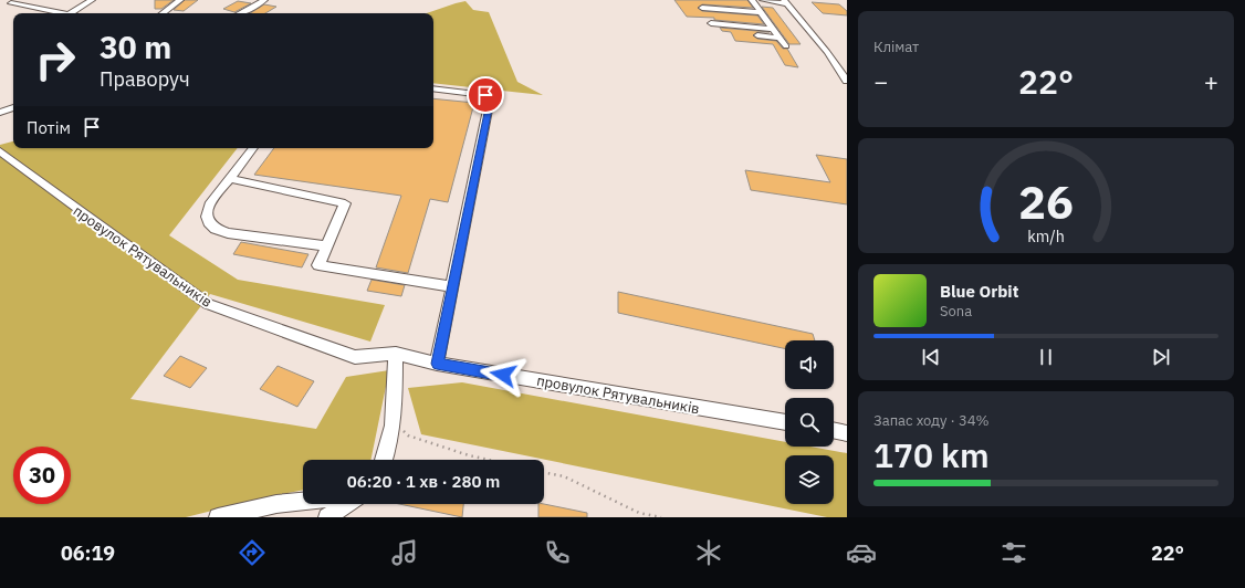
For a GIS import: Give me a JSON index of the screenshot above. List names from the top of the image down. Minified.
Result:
{"streets":{"street":["провулок Рятувальників"]},"page":{"tile":["Клімат",["Запас ходу · 34%","170 km"]],"turn":["30 m","Праворуч"],"heat":["−","22°","+"],"then":"Потім","song":["Blue Orbit","Sona"],"limit":"30","trip":"06:20 · 1 хв · 280 m","tabs":["06:19","22°"],"gauge":["26","km/h"]}}
